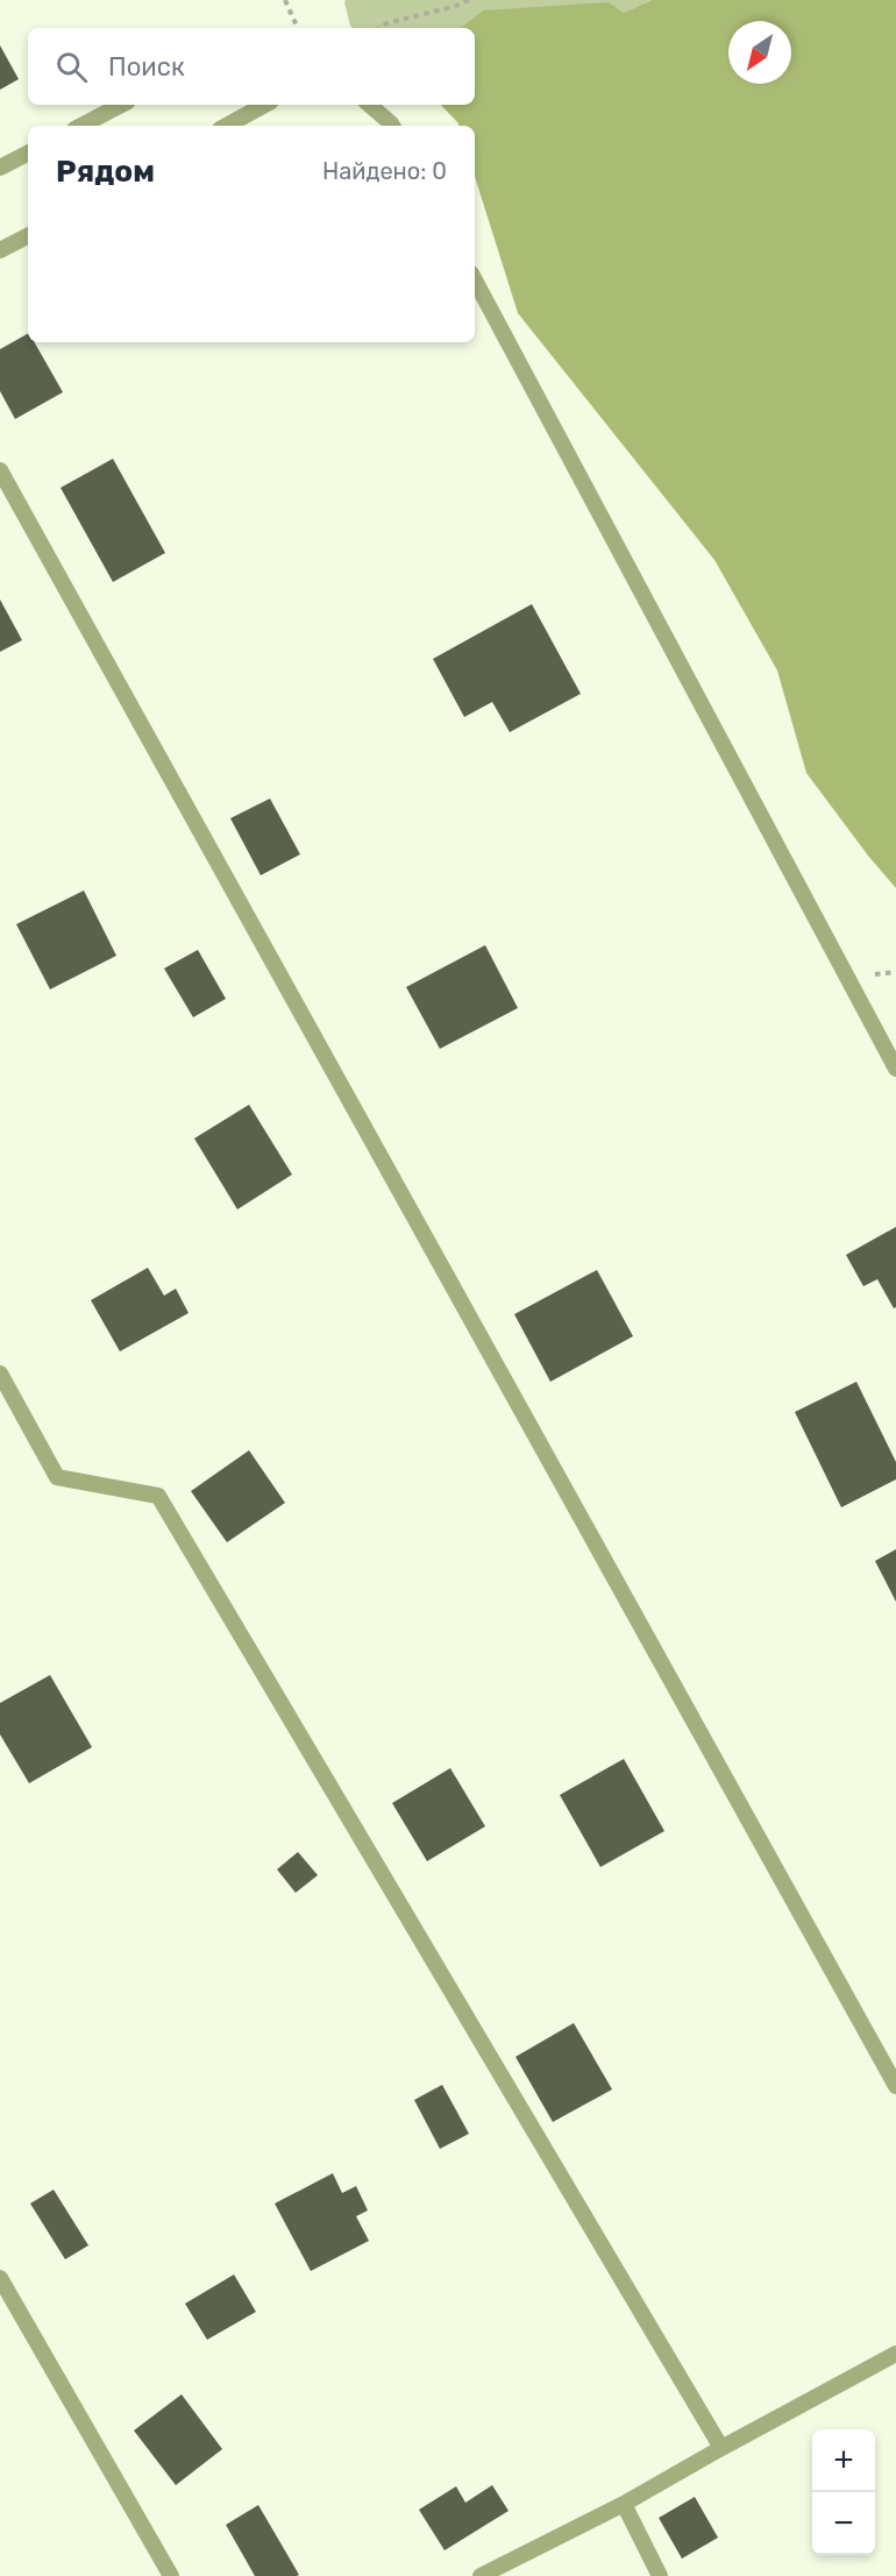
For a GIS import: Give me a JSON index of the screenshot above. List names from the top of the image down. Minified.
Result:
{"north":"bottom left","page":{"search":"Поиск","heading":["Рядом","Найдено: 0"],"map_buttons":["+","−"]}}
